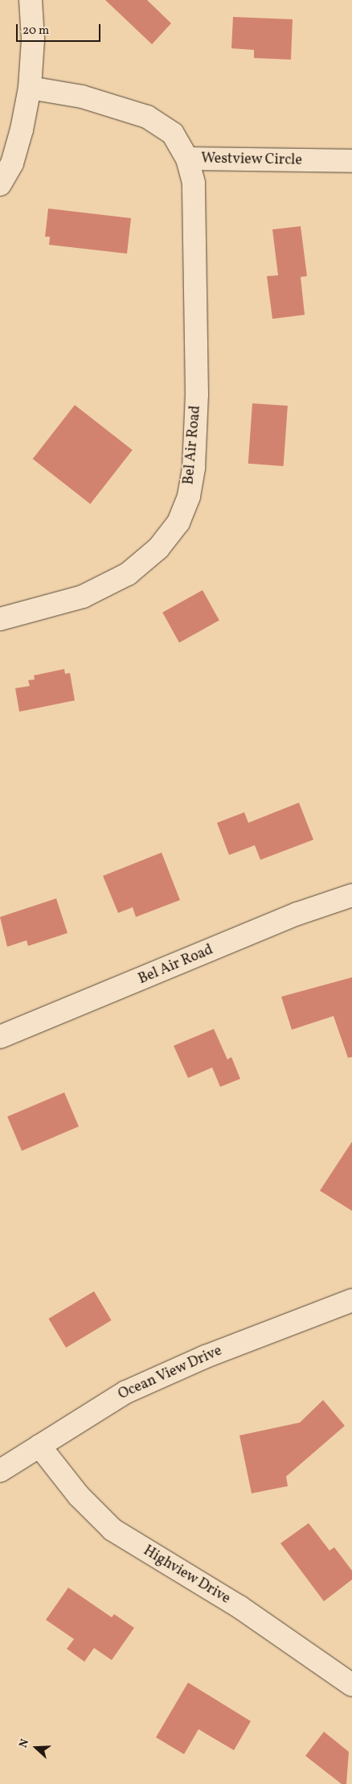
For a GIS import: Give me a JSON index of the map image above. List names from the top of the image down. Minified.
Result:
{"streets":{"street":["Westview Circle","Bel Air Road","Ocean View Drive","Highview Drive"]},"crossings":[["Westview Circle","Bel Air Road"],["Ocean View Drive","Highview Drive"]],"scale_bar":"20 m","north":"left"}
